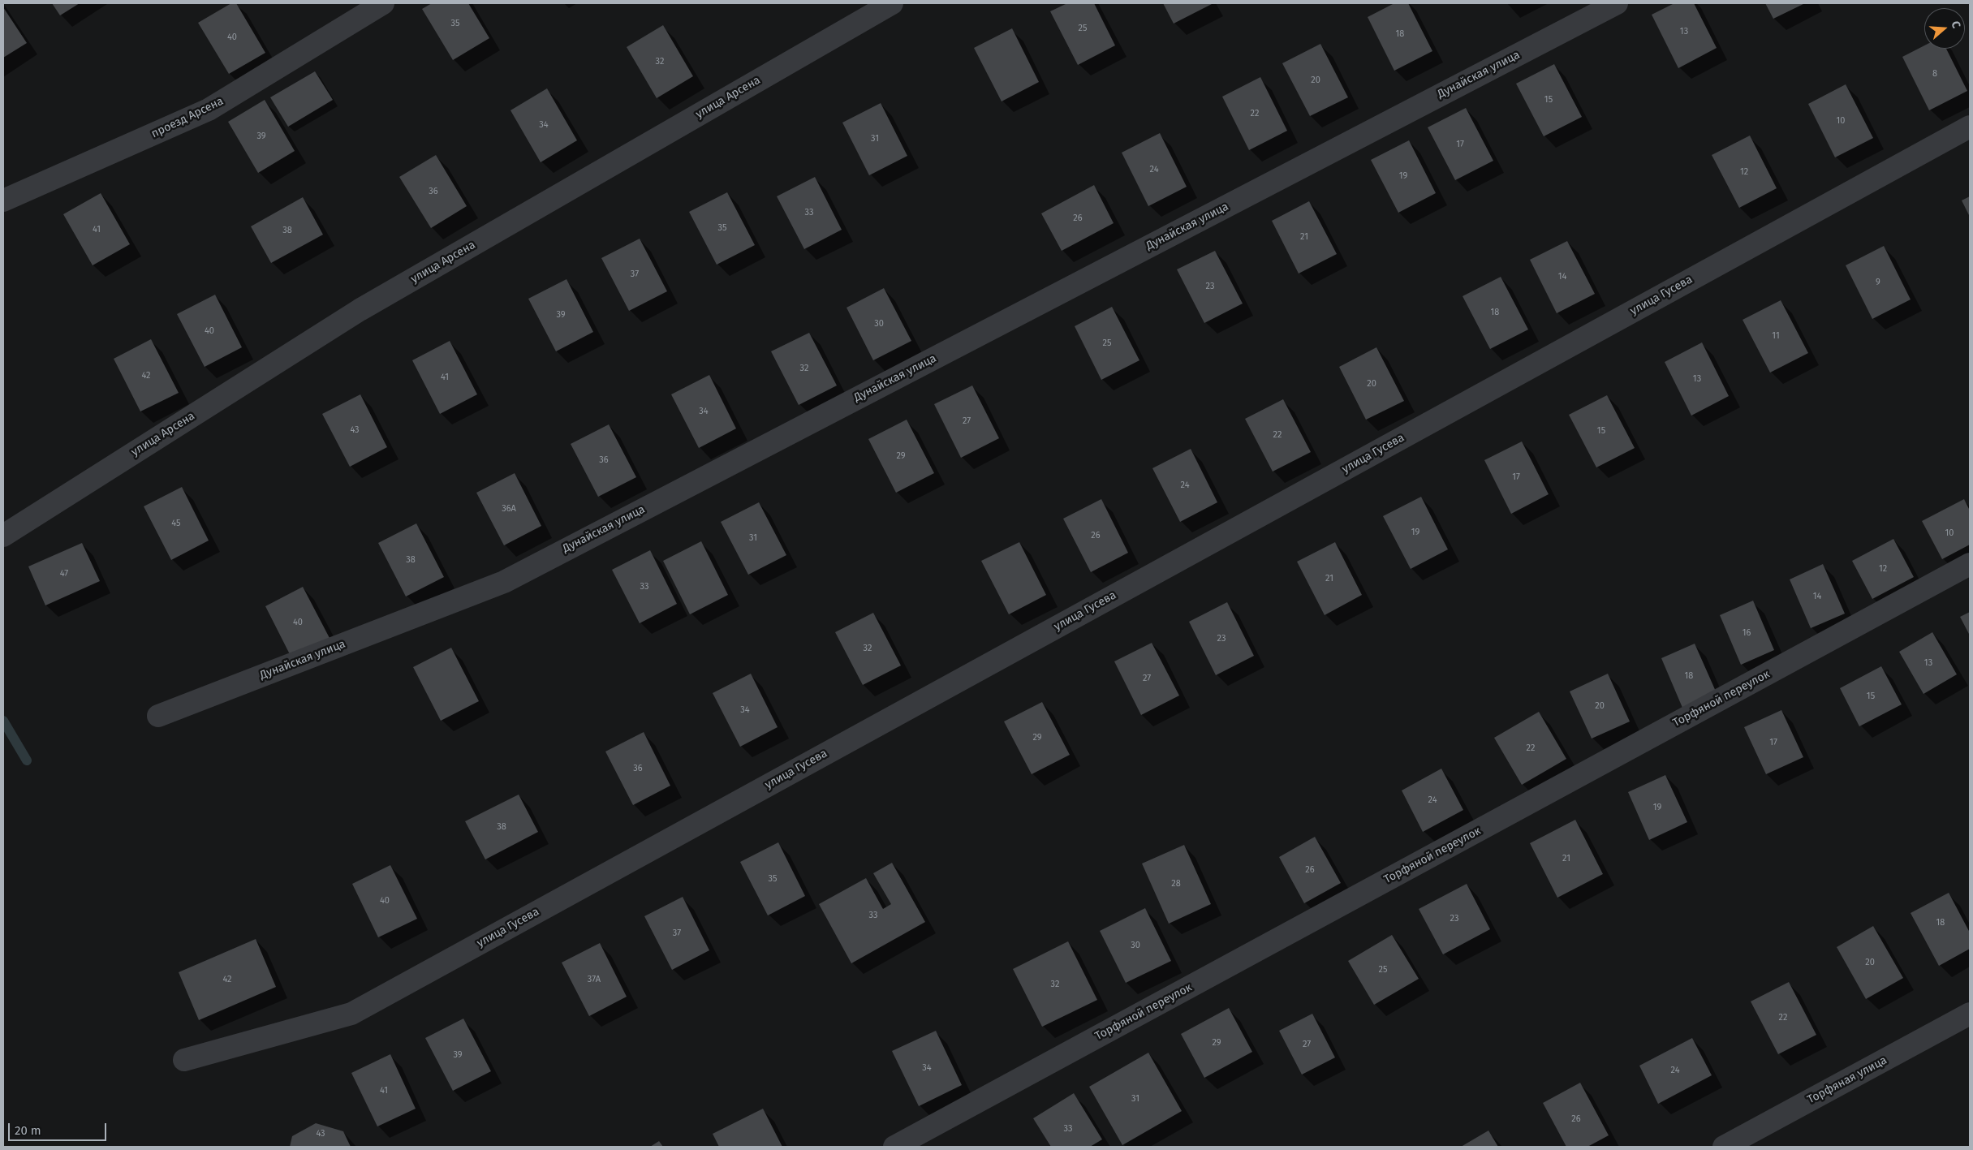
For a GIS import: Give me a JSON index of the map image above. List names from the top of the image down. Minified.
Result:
{"streets":{"street":["Дунайская улица","улица Арсена","проезд Арсена","улица Гусева","Торфяной переулок","Торфяная улица"]},"house_numbers":["35","25","13","18","40","32","8","20","15","22","10","34","39","31","17","24","12","19","36","33","26","35","41","38","21","37","14","9","23","18","39","30","40","11","25","32","42","41","13","20","34","27","43","15","22","29","36","17","24","36А","45","19","10","26","31","38","12","47","21","33","14","40","16","23","32","13","18","27","15","20","34","29","17","22","36","24","19","38","21","26","35","28","40","33","23","18","37","30","20","25","42","37А","32","22","29","27","39","34","24","41","31","26","33","43"],"scale_bar":"20 m","north":"right"}
